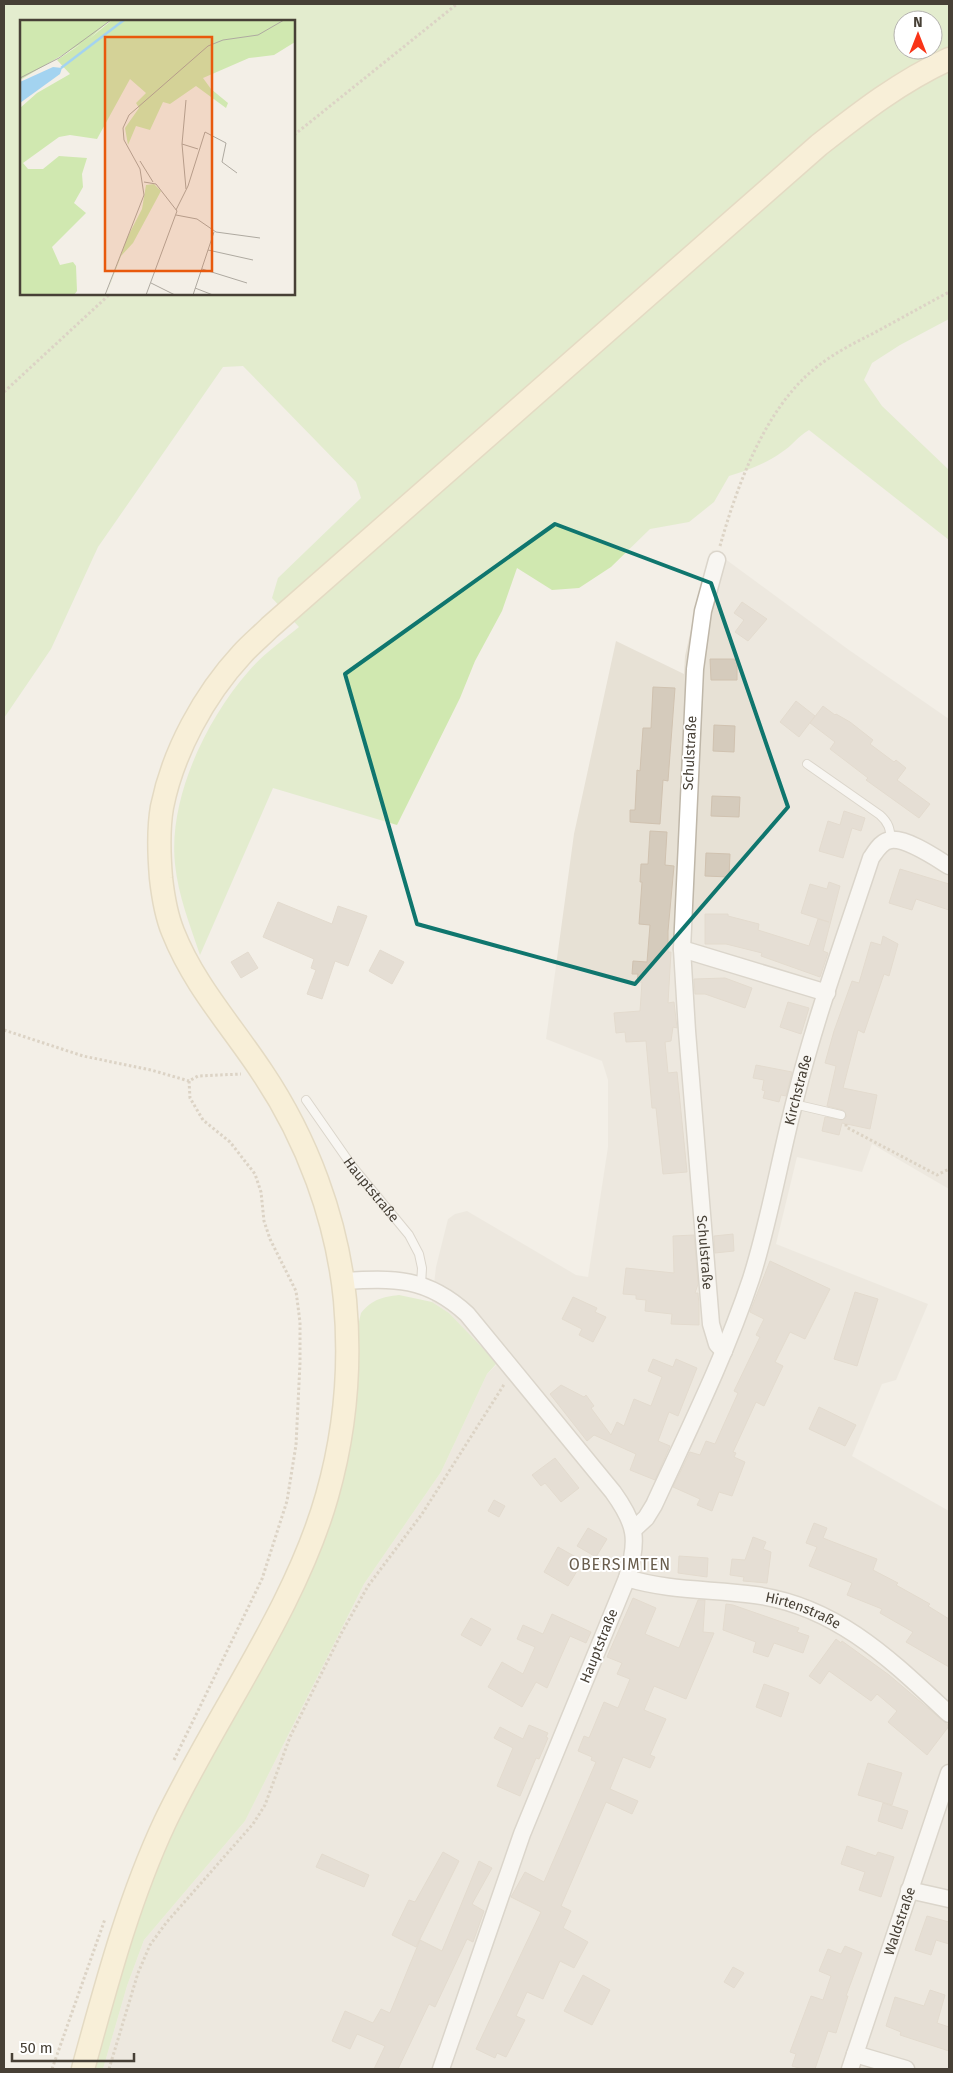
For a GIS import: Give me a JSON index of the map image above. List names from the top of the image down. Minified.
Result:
{"streets":{"street":["Schulstraße","Kirchstraße","Hauptstraße","Hirtenstraße","Waldstraße"]},"crossings":[["Schulstraße","Kirchstraße"],["Hauptstraße","Hirtenstraße"]],"districts":["OBERSIMTEN"],"scale_bar":"50 m","north":"top"}
